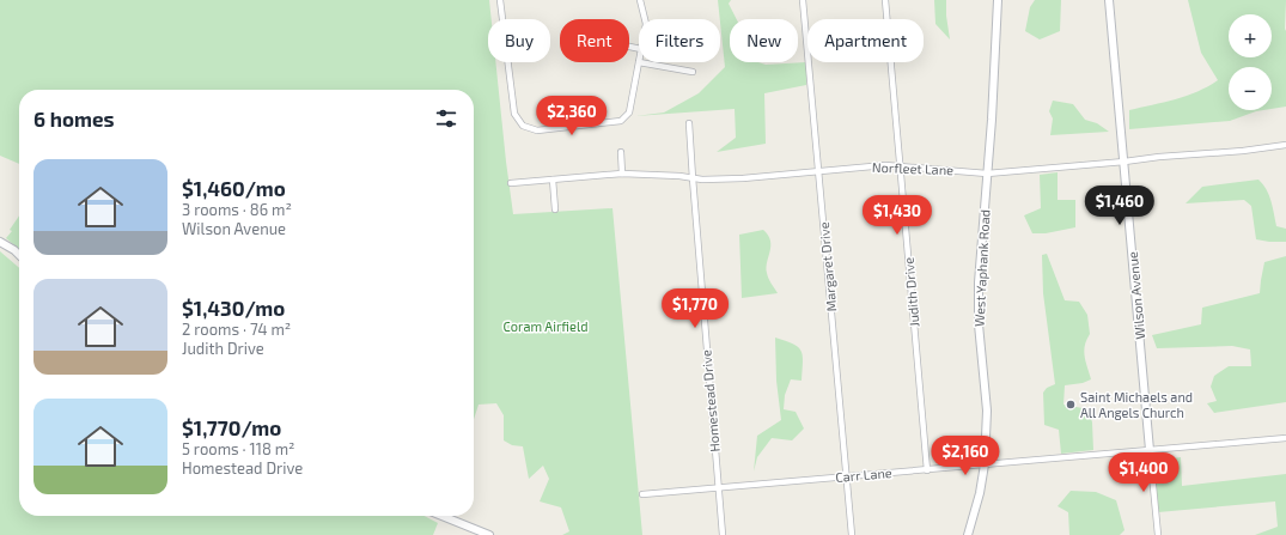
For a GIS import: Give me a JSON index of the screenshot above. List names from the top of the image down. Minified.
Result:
{"streets":{"street":["Norfleet Lane","Margaret Drive","West Yaphank Road","Judith Drive","Wilson Avenue","Homestead Drive","Carr Lane"]},"crossings":[["Norfleet Lane","Margaret Drive"],["Norfleet Lane","West Yaphank Road"],["Norfleet Lane","Judith Drive"],["Norfleet Lane","Wilson Avenue"],["Norfleet Lane","Homestead Drive"],["Margaret Drive","Carr Lane"],["West Yaphank Road","Carr Lane"],["Judith Drive","Carr Lane"],["Wilson Avenue","Carr Lane"],["Homestead Drive","Carr Lane"]],"parks":["Coram Airfield"],"places":["Saint Michaels and All Angels Church"],"page":{"map_buttons":["+","−"],"chip":["Buy","Rent","Filters","New","Apartment"],"heading":"6 homes","price":["$2,360","$1,460","$1,430","$1,770","$2,160","$1,400"],"list":[{"name":"$1,460/mo","note":"3 rooms · 86 m² · Wilson Avenue"},{"name":"$1,430/mo","note":"2 rooms · 74 m² · Judith Drive"},{"name":"$1,770/mo","note":"5 rooms · 118 m² · Homestead Drive"}]}}
